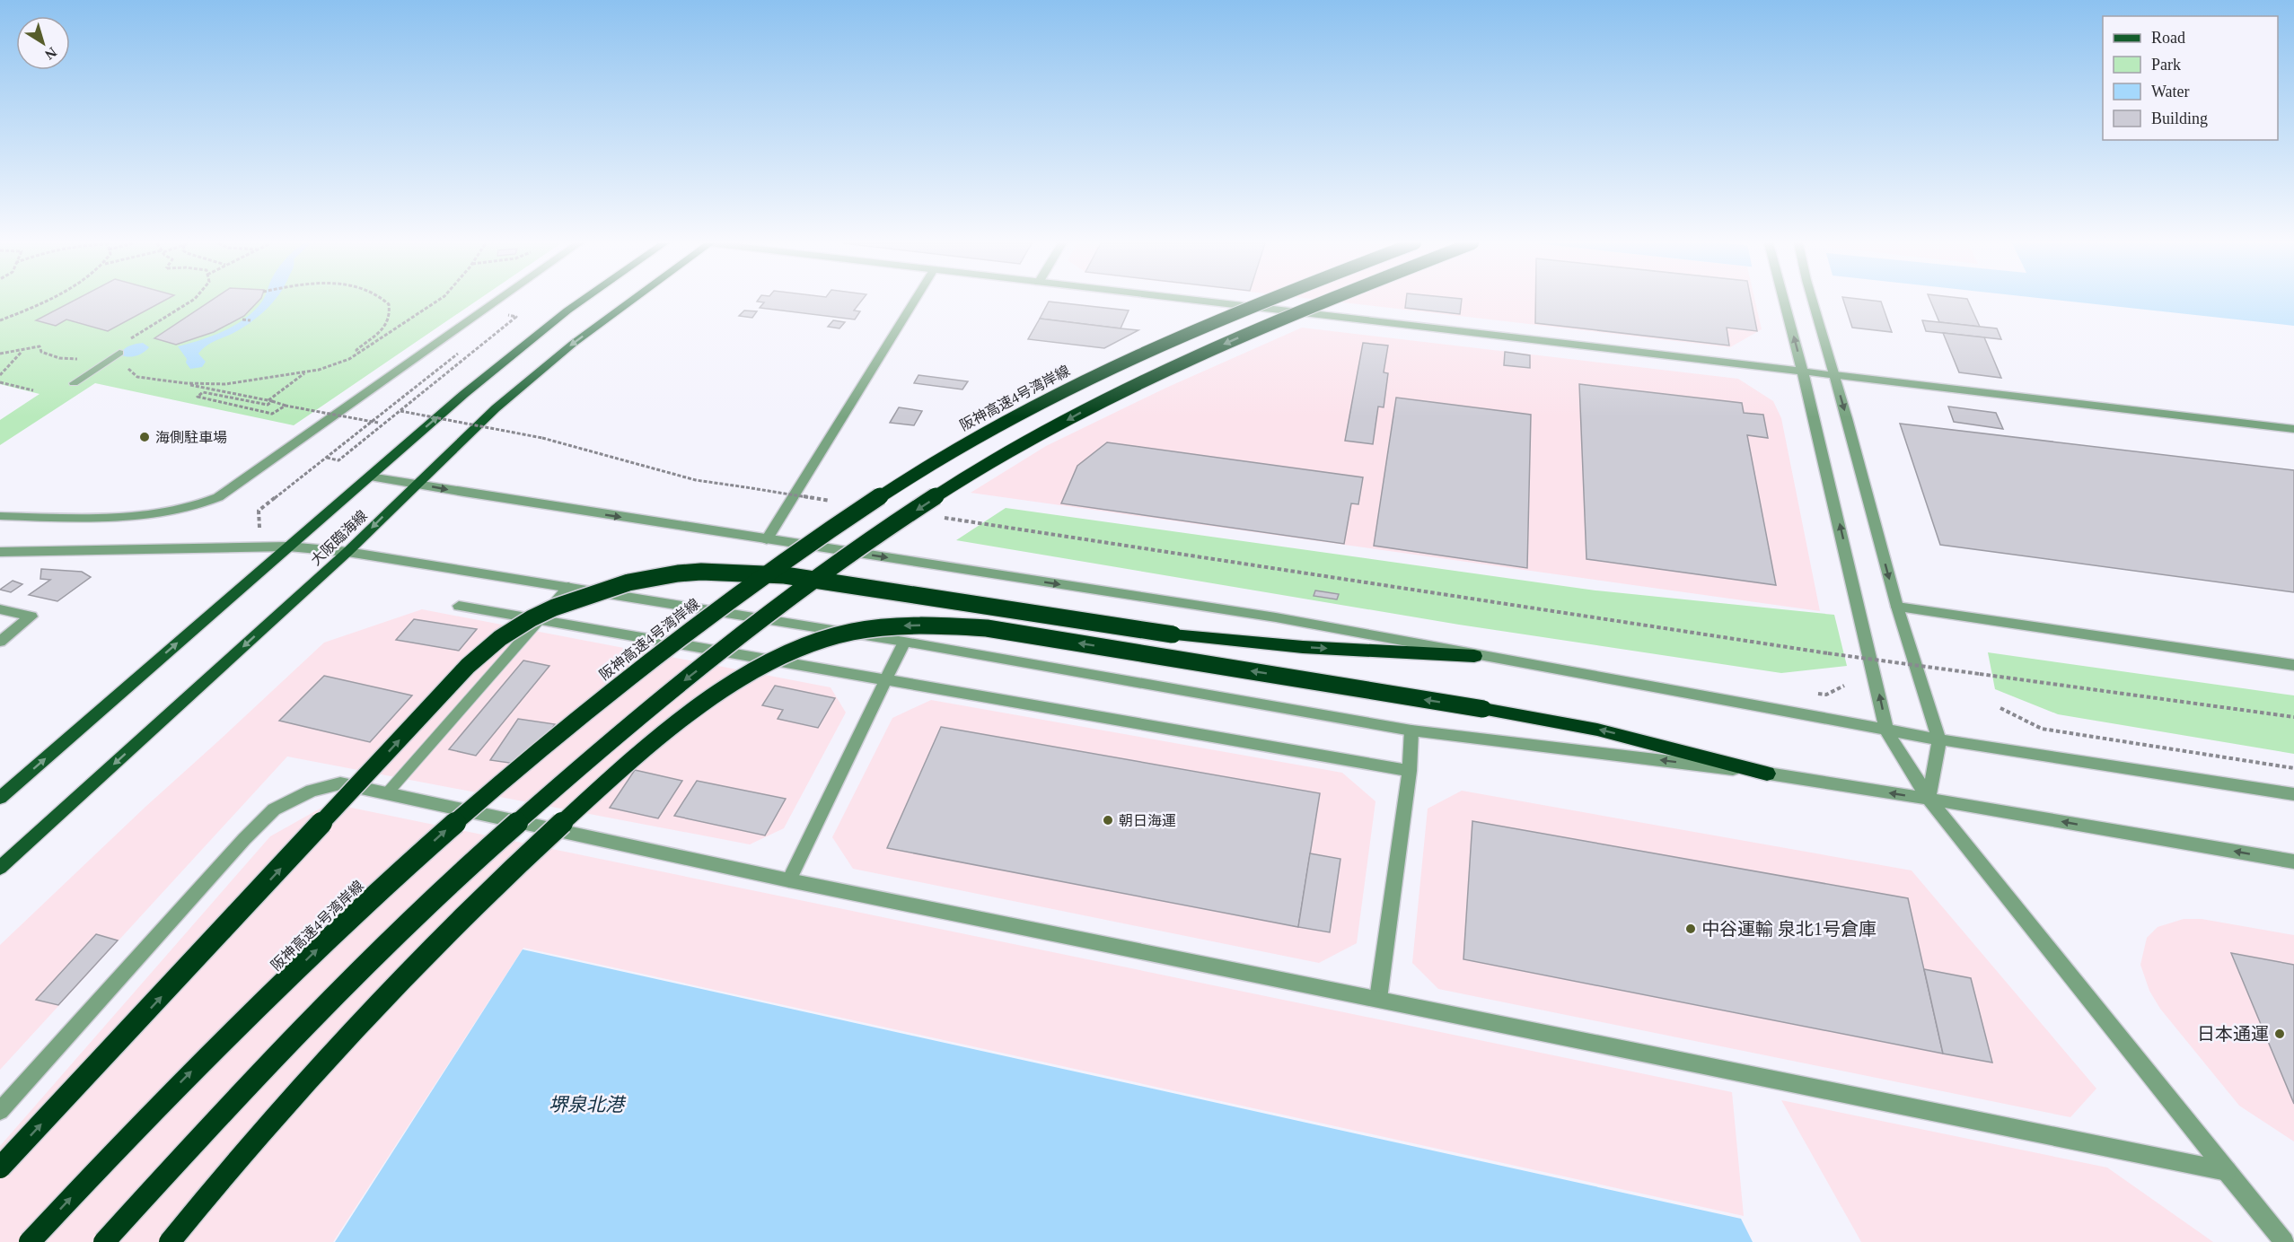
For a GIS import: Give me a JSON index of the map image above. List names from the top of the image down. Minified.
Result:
{"streets":{"highway":["阪神高速4号湾岸線"],"main road":["大阪臨海線"]},"water":["堺泉北港"],"places":["海側駐車場","朝日海運","中谷運輸 泉北1号倉庫","日本通運"],"legend":["Road","Park","Water","Building"],"north":"bottom right"}
